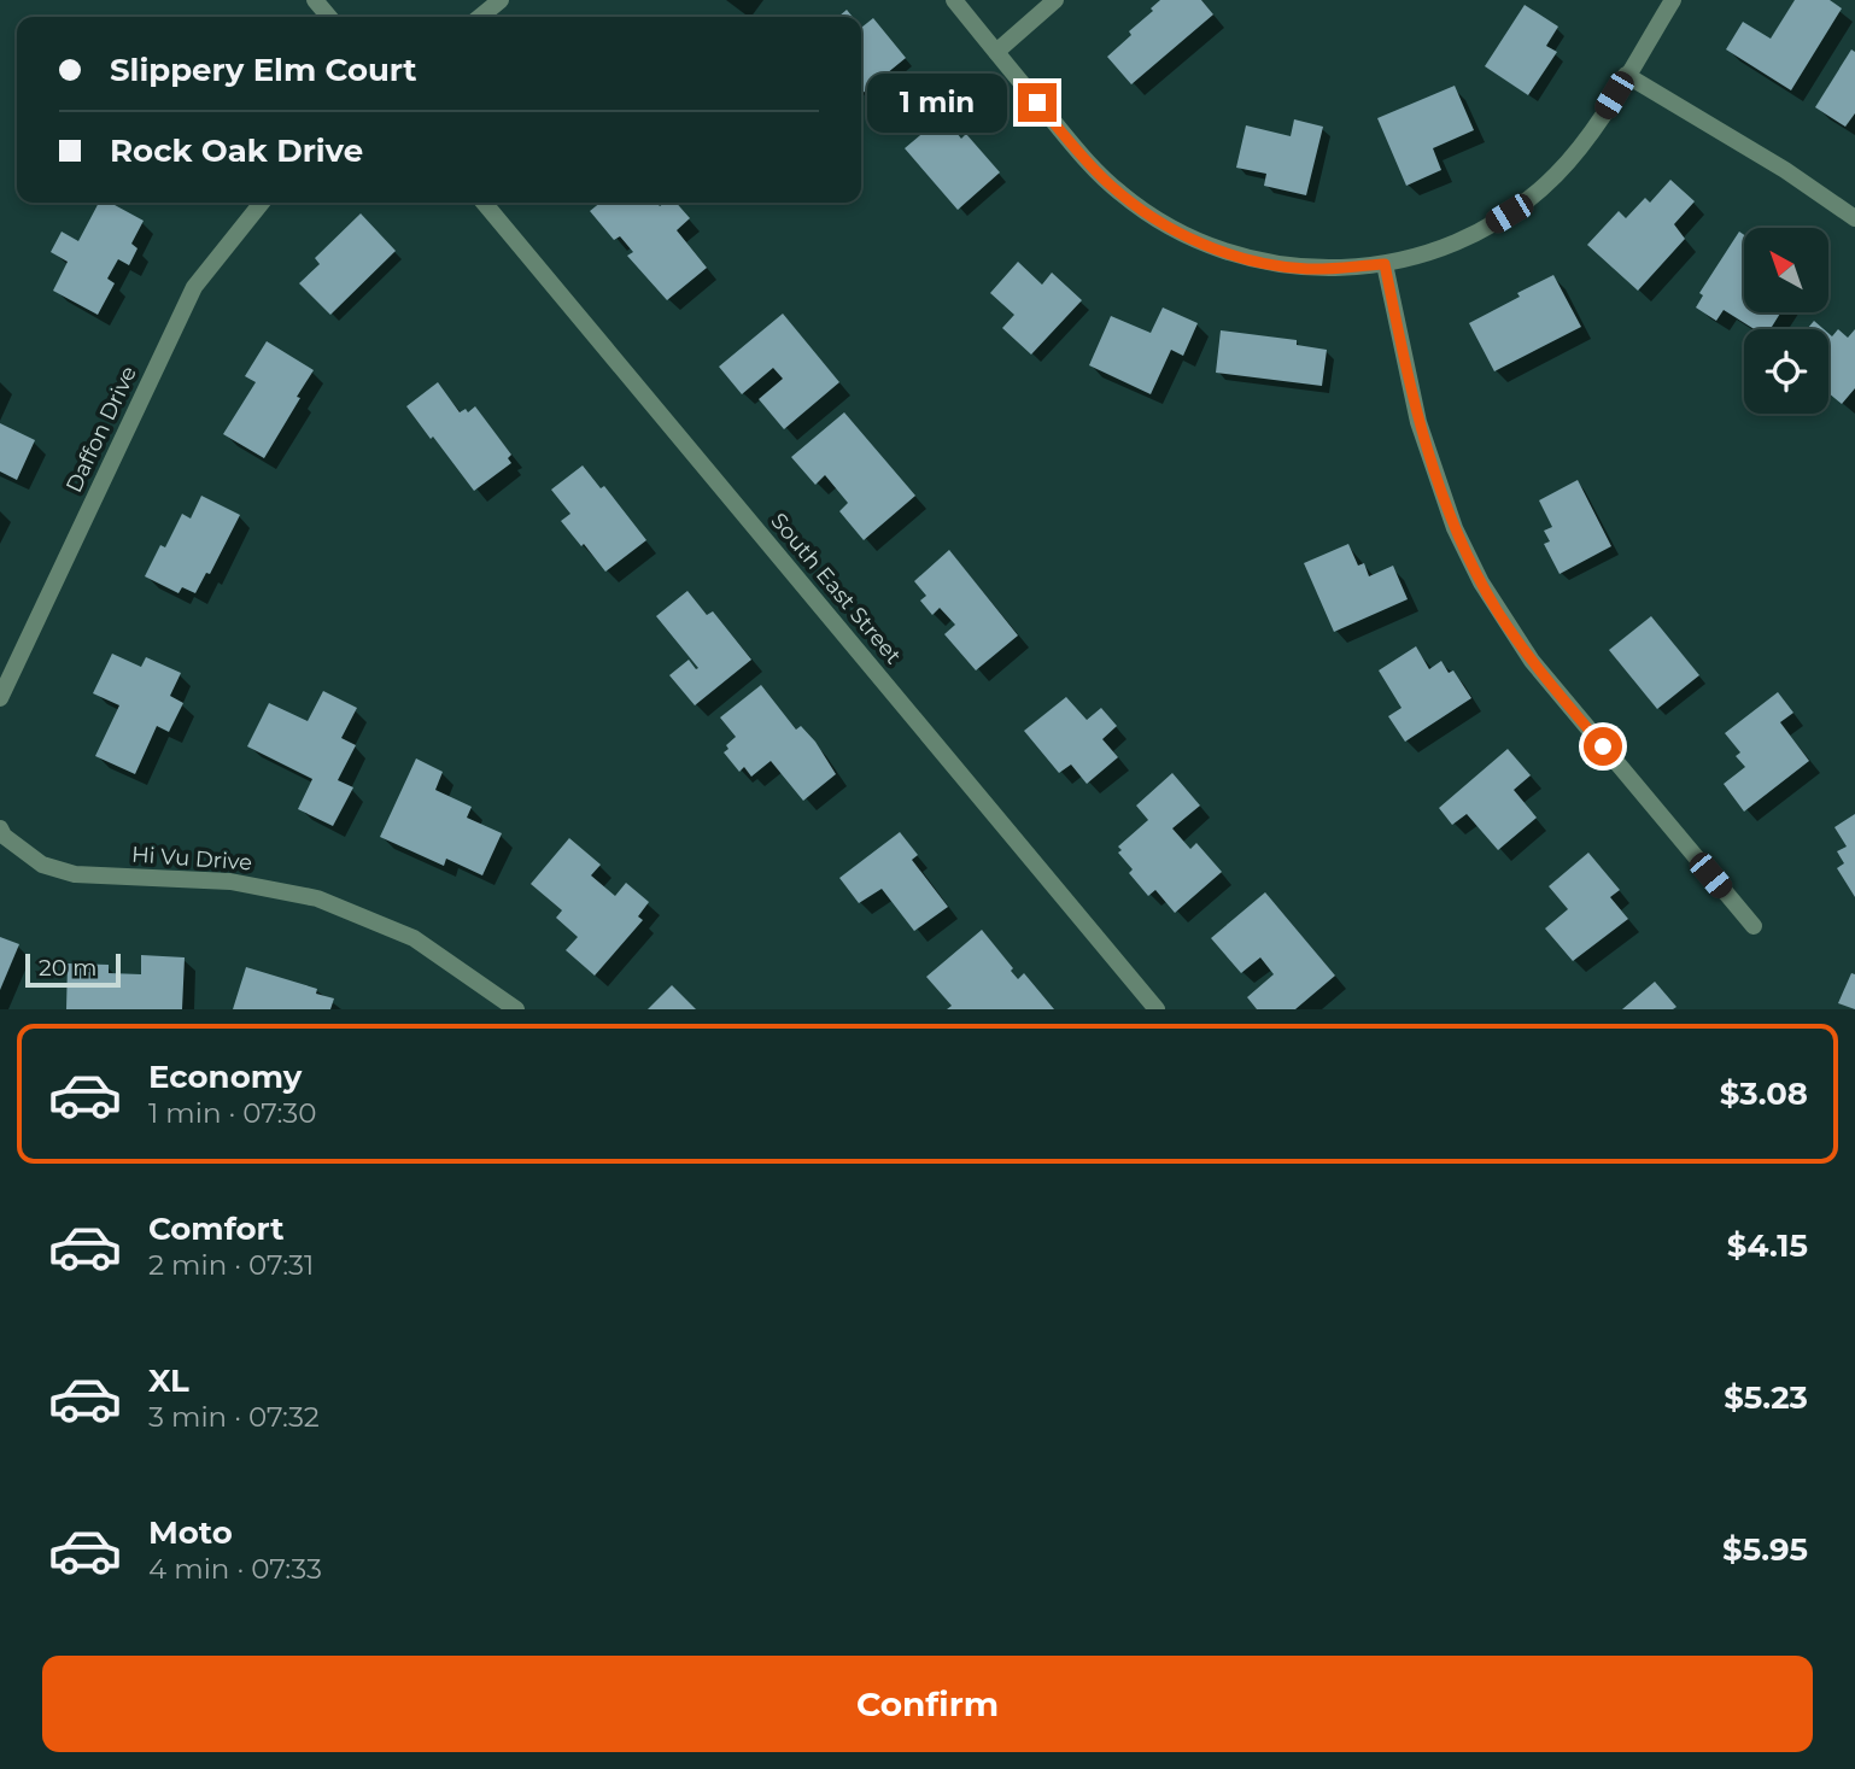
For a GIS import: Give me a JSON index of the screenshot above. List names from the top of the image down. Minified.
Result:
{"streets":{"street":["Daffon Drive","South East Street","Hi Vu Drive"]},"scale_bar":"20 m","north":"top left","page":{"banner":["Slippery Elm Court","Rock Oak Drive"],"bubble":"1 min","scale":"20 m","list":[{"name":"Economy","note":"1 min · 07:30","value":"$3.08"},{"name":"Comfort","note":"2 min · 07:31","value":"$4.15"},{"name":"XL","note":"3 min · 07:32","value":"$5.23"},{"name":"Moto","note":"4 min · 07:33","value":"$5.95"}],"buttons":"Confirm"}}
